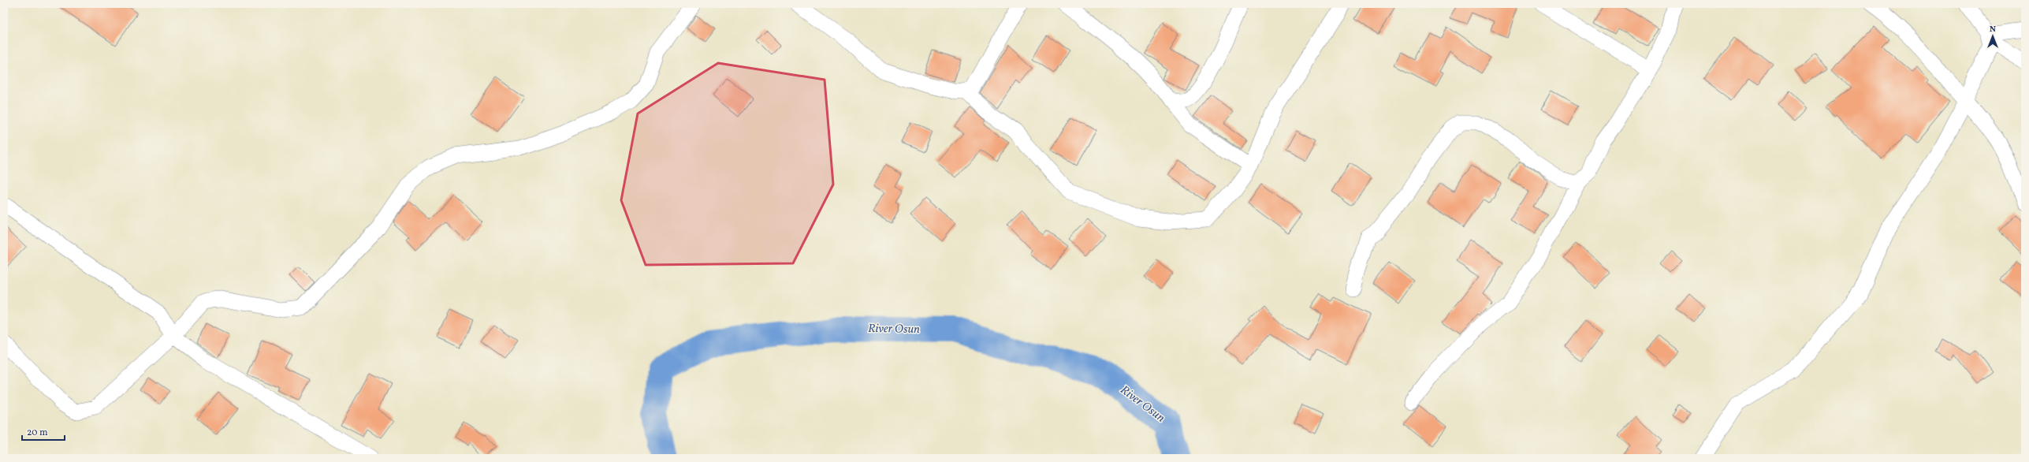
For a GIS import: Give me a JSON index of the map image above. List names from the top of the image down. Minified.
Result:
{"water":["River Osun"],"scale_bar":"20 m","north":"top"}
